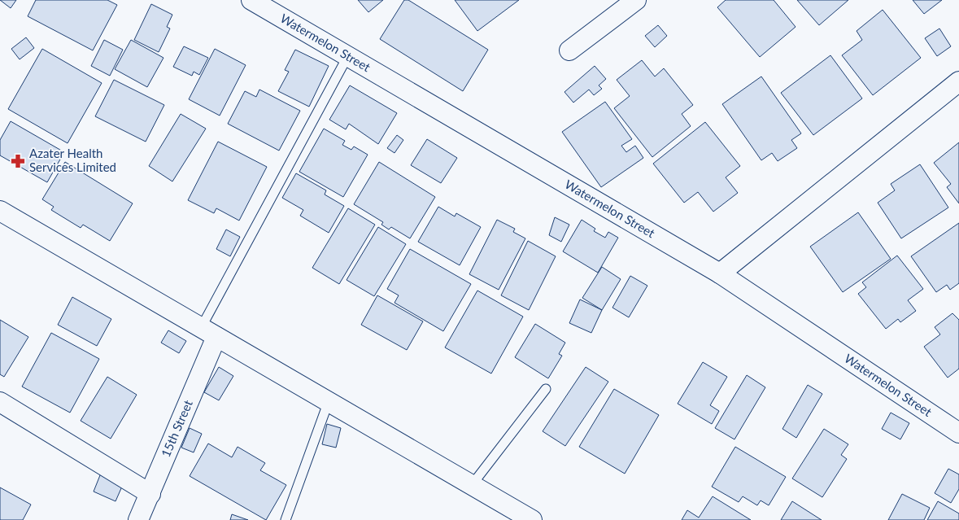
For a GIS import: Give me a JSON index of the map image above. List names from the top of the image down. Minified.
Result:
{"streets":{"street":["Watermelon Street","15th Street"]},"places":{"pharmacy":["Azater Health Services Limited"]}}
